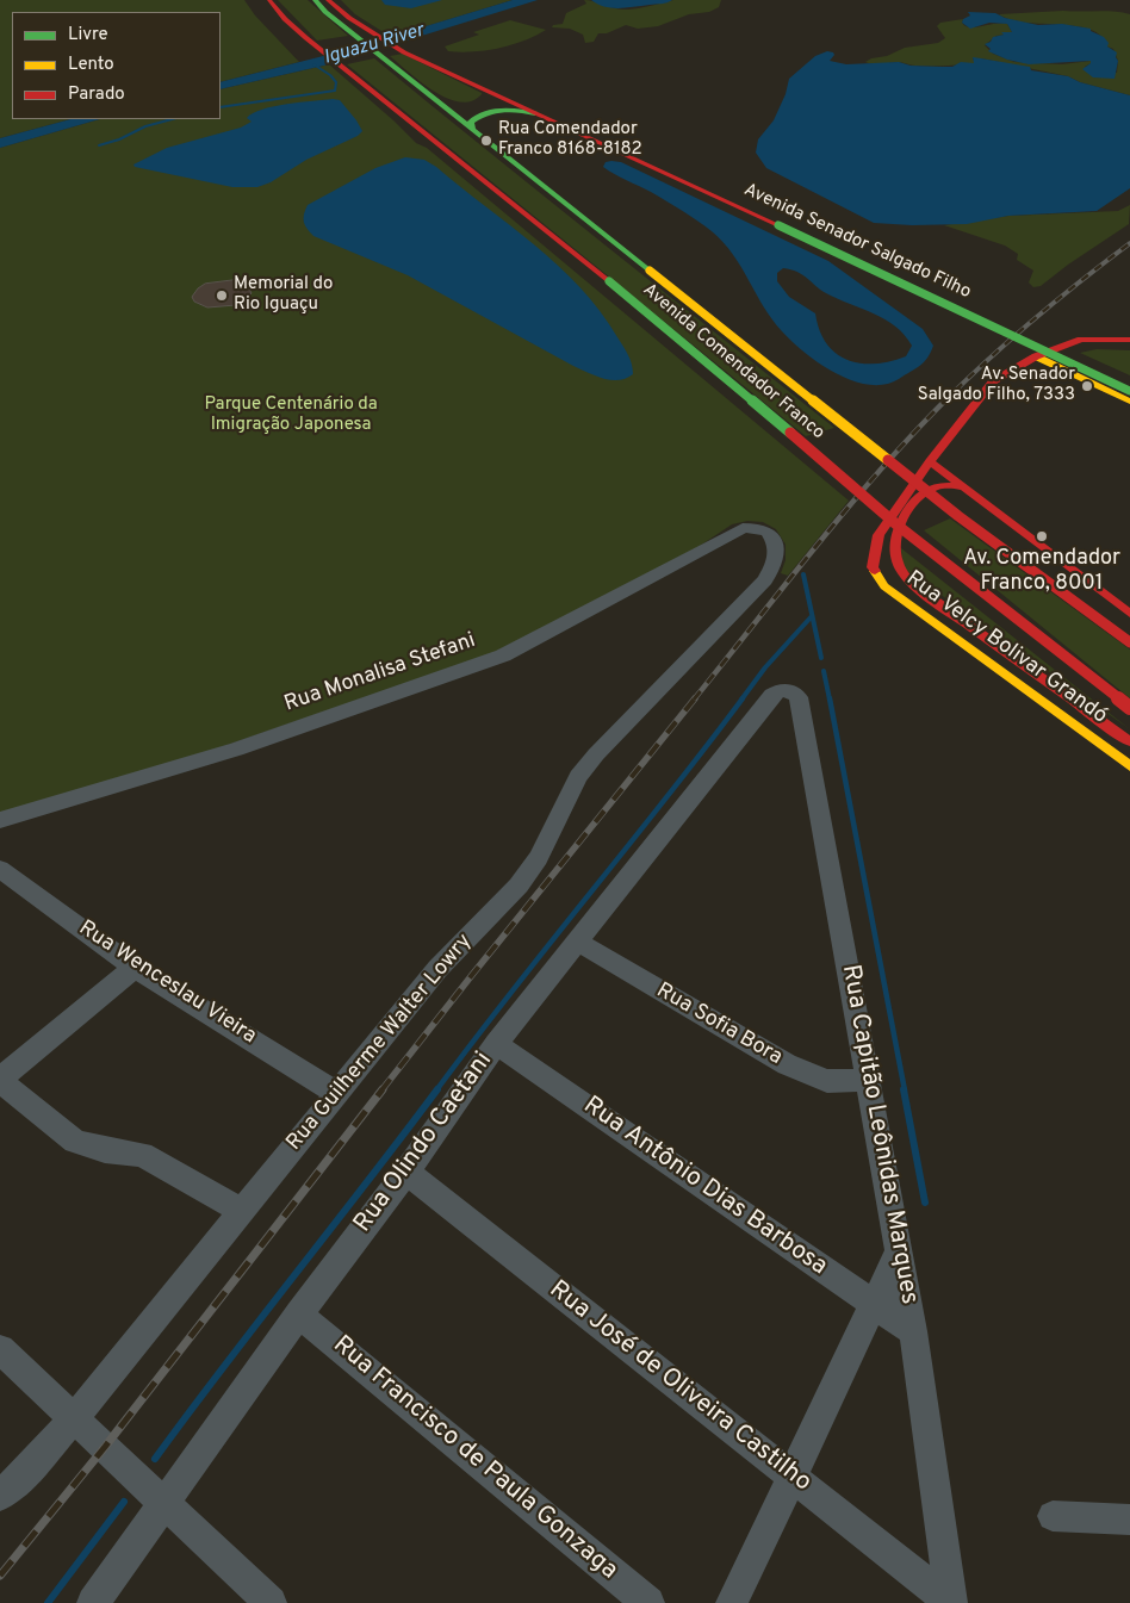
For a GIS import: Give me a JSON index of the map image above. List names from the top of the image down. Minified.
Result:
{"streets":{"main road":["Avenida Senador Salgado Filho","Avenida Comendador Franco","Rua Velcy Bolivar Grandó"],"street":["Rua Monalisa Stefani","Rua Wenceslau Vieira","Rua Sofia Bora","Rua Guilherme Walter Lowry","Rua Capitão Leônidas Marques","Rua Olindo Caetani","Rua Antônio Dias Barbosa","Rua José de Oliveira Castilho","Rua Francisco de Paula Gonzaga"]},"crossings":[["Rua Monalisa Stefani","Rua Guilherme Walter Lowry"],["Rua Wenceslau Vieira","Rua Guilherme Walter Lowry"],["Rua Sofia Bora","Rua Capitão Leônidas Marques"],["Rua Sofia Bora","Rua Olindo Caetani"],["Rua Capitão Leônidas Marques","Rua Olindo Caetani"],["Rua Capitão Leônidas Marques","Rua Antônio Dias Barbosa"],["Rua Capitão Leônidas Marques","Rua José de Oliveira Castilho"],["Rua Olindo Caetani","Rua Antônio Dias Barbosa"],["Rua Olindo Caetani","Rua José de Oliveira Castilho"],["Rua Olindo Caetani","Rua Francisco de Paula Gonzaga"]],"water":["Iguazu River"],"parks":["Parque Centenário da Imigração Japonesa"],"places":["Rua Comendador Franco 8168-8182","Memorial do Rio Iguaçu","Av. Senador Salgado Filho, 7333","Av. Comendador Franco, 8001"],"legend":["Livre","Lento","Parado"]}
